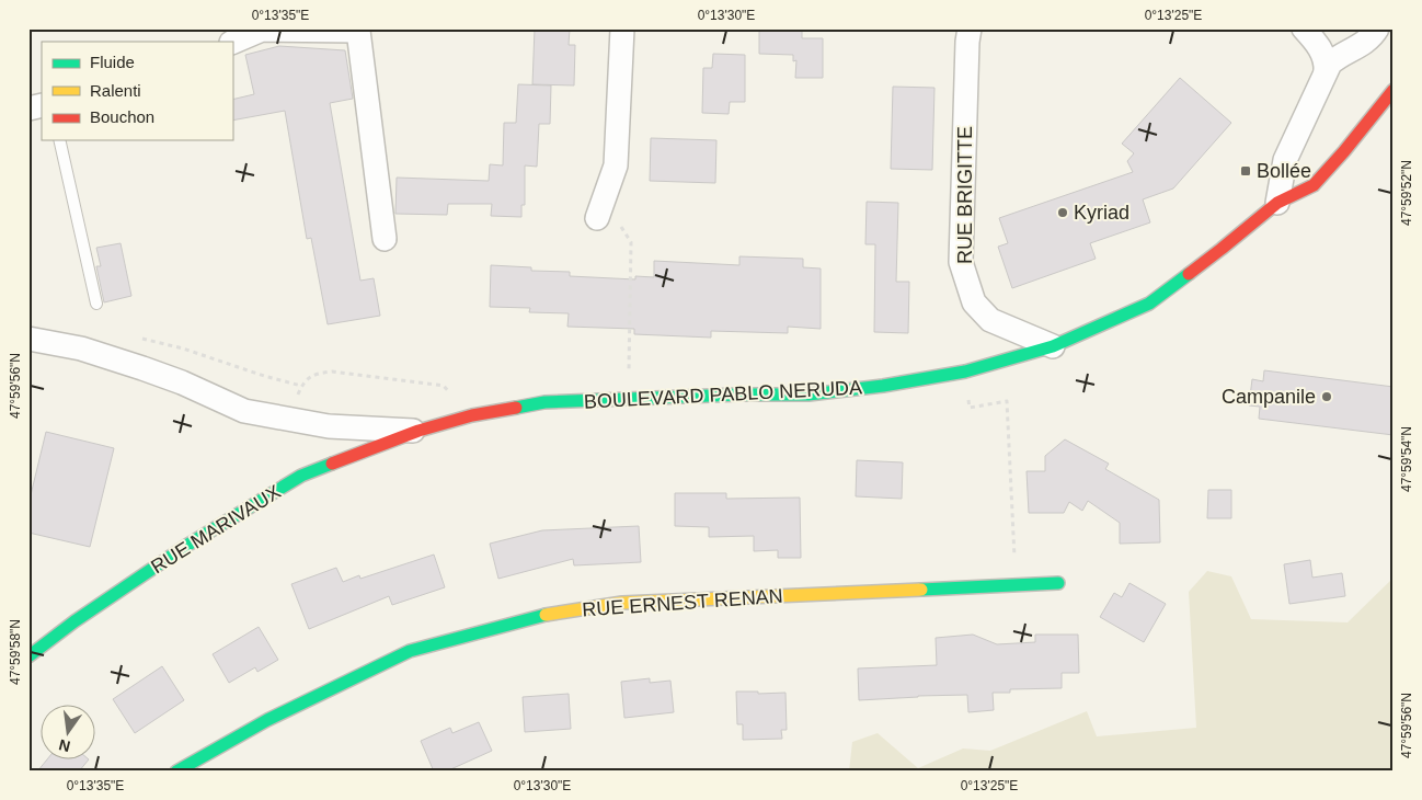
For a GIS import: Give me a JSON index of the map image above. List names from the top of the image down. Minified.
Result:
{"streets":{"street":["RUE BRIGITTE","BOULEVARD PABLO NERUDA","RUE MARIVAUX","RUE ERNEST RENAN"]},"crossings":[["RUE BRIGITTE","BOULEVARD PABLO NERUDA"],["BOULEVARD PABLO NERUDA","RUE MARIVAUX"]],"places":{"transit":["Bollée"],"other":["Kyriad","Campanile"]},"legend":["Fluide","Ralenti","Bouchon"],"north":"bottom","coordinates":["0°13'35\"E","0°13'30\"E","0°13'25\"E","47°59'52\"N","47°59'56\"N","47°59'54\"N","47°59'58\"N"]}
